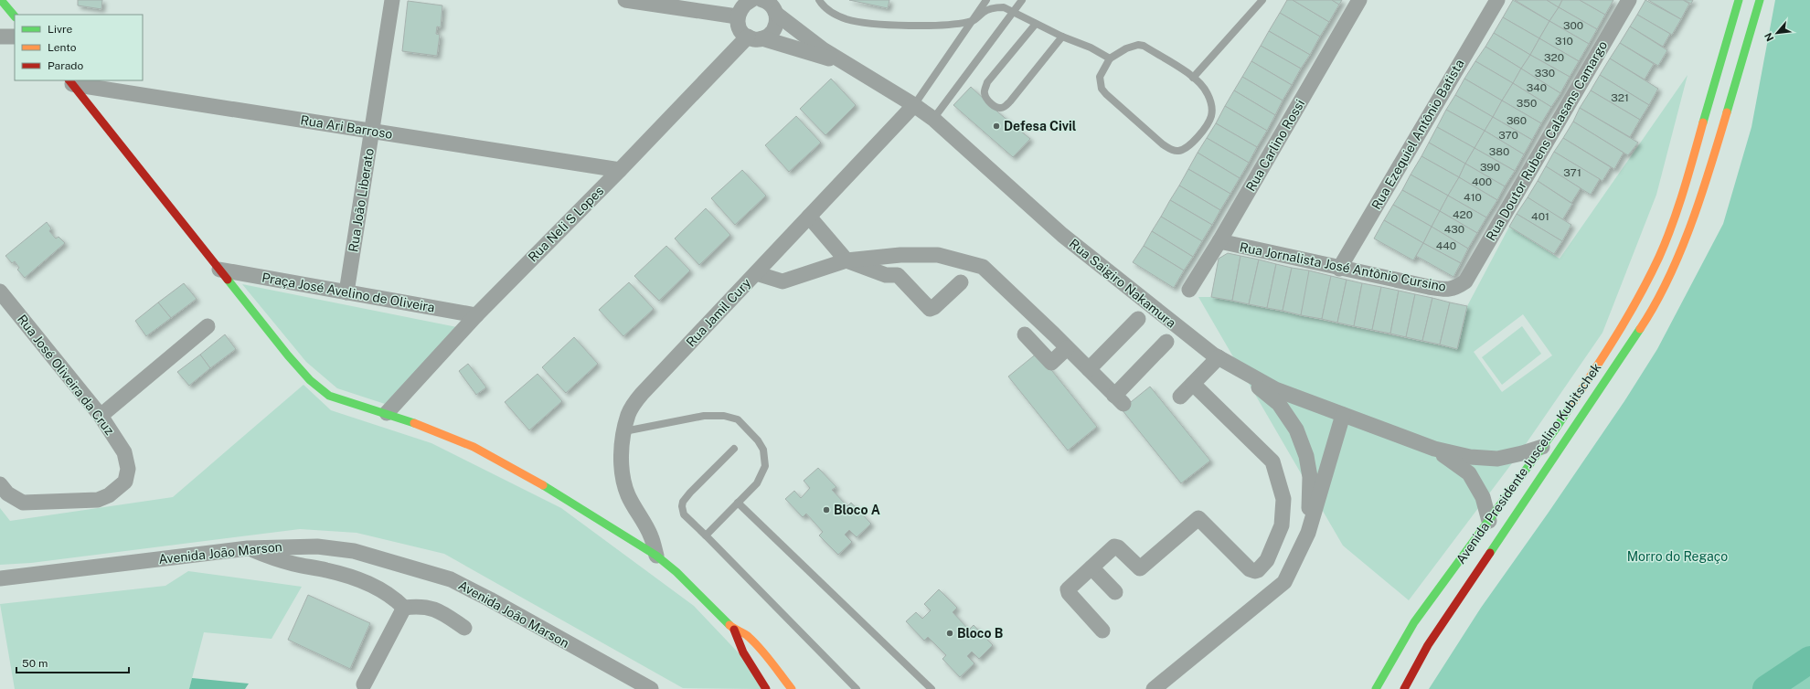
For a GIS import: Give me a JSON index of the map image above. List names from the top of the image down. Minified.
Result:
{"streets":{"main road":["Avenida Presidente Juscelino Kubitschek"],"street":["Rua Ari Barroso","Rua Ezequiel Antônio Batista","Rua Doutor Rubens Calasans Camargo","Rua Carlino Rossi","Rua João Liberato","Rua Neli S Lopes","Rua Jornalista José Antônio Cursino","Rua Saigiro Nakamura","Praça José Avelino de Oliveira","Rua Jamil Cury","Rua José Oliveira da Cruz","Avenida João Marson"]},"crossings":[["Rua Ari Barroso","Rua João Liberato"],["Rua Ari Barroso","Rua Neli S Lopes"],["Rua Ezequiel Antônio Batista","Rua Jornalista José Antônio Cursino"],["Rua Doutor Rubens Calasans Camargo","Rua Jornalista José Antônio Cursino"],["Rua Carlino Rossi","Rua Jornalista José Antônio Cursino"],["Rua João Liberato","Praça José Avelino de Oliveira"],["Rua Neli S Lopes","Rua Saigiro Nakamura"],["Rua Neli S Lopes","Praça José Avelino de Oliveira"],["Rua Saigiro Nakamura","Rua Jamil Cury"],["Rua Saigiro Nakamura","Avenida Presidente Juscelino Kubitschek"]],"parks":["Morro do Regaço"],"places":["Defesa Civil","Bloco A","Bloco B"],"house_numbers":["300","310","320","330","340","321","350","360","370","380","390","371","400","410","420","401","430","440"],"legend":["Livre","Lento","Parado"],"scale_bar":"50 m","north":"bottom left"}
